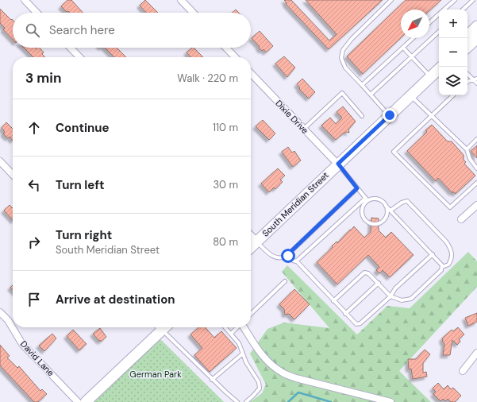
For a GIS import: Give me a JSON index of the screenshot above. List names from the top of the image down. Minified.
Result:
{"streets":{"main road":["South Meridian Street"],"street":["Dixie Drive","David Lane"]},"crossings":[["Dixie Drive","South Meridian Street"]],"parks":["German Park"],"north":"bottom left","page":{"map_buttons":["+","−"],"search":"Search here","heading":["3 min","Walk · 220 m"],"list":[["Continue","110 m"],["Turn left","30 m"],["Turn right","South Meridian Street","80 m"],"Arrive at destination"]}}
